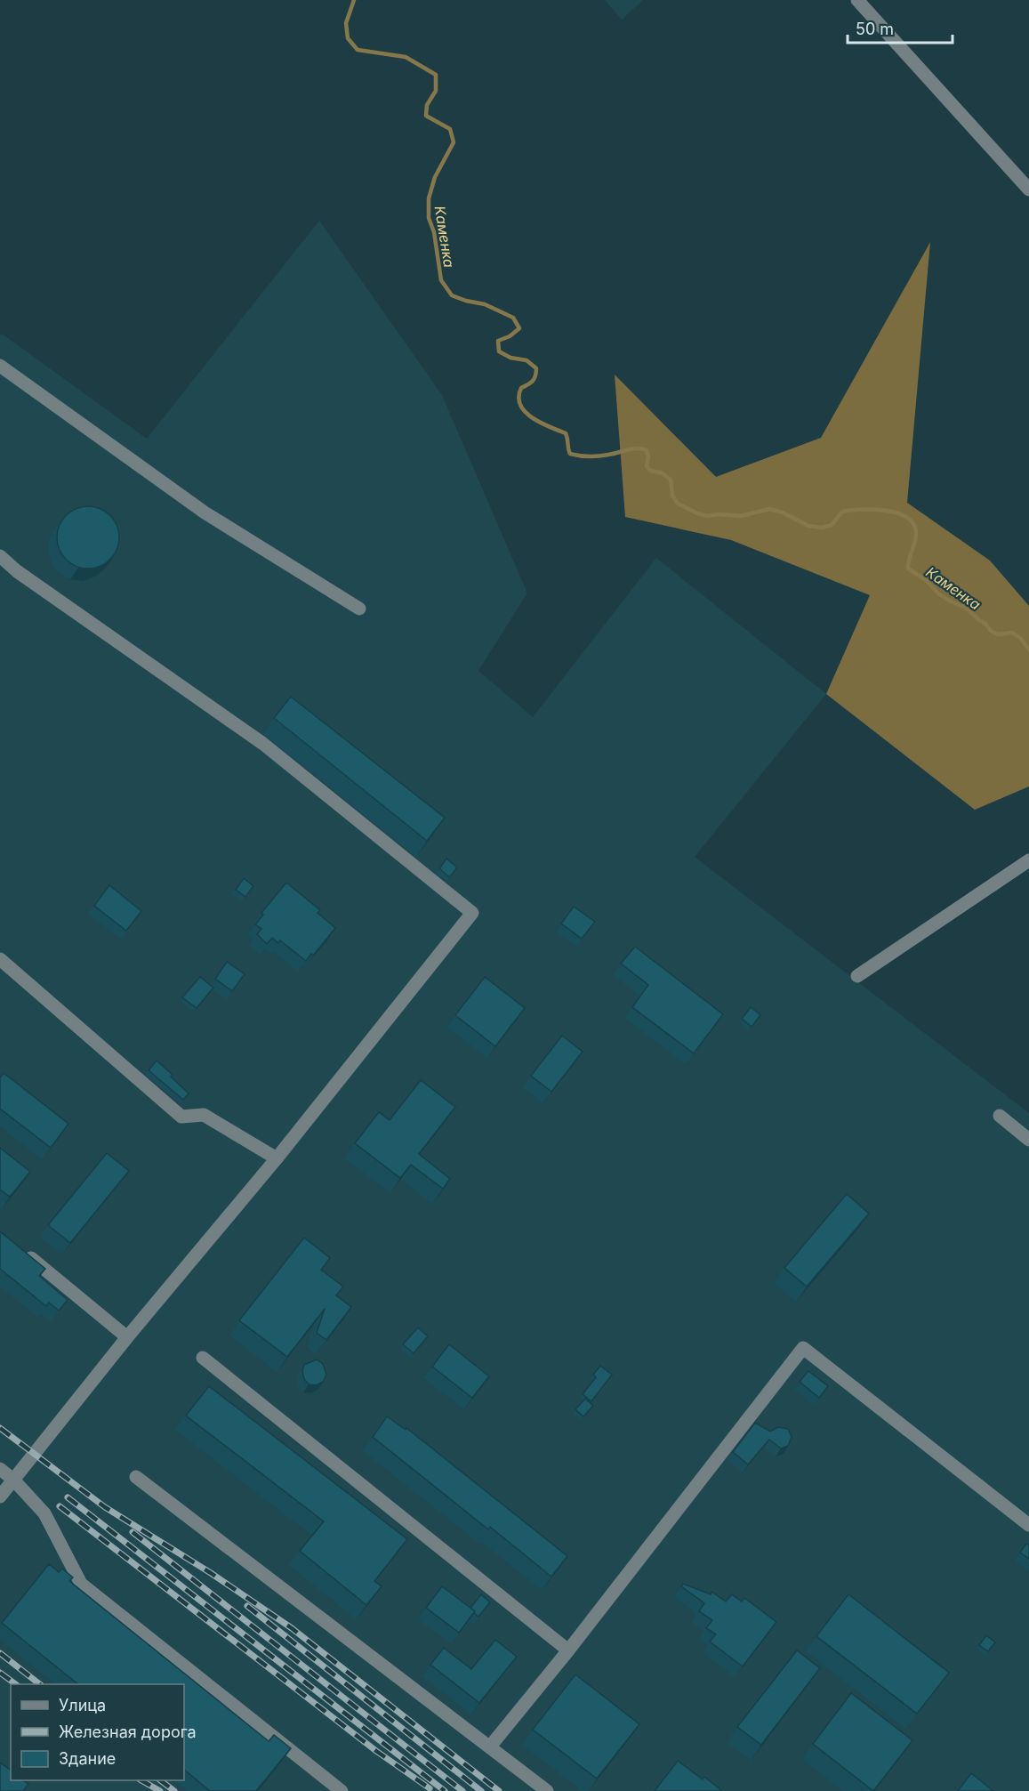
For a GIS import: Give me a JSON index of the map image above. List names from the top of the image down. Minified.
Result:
{"water":["Каменка"],"legend":["Улица","Железная дорога","Здание"],"scale_bar":"50 m"}
